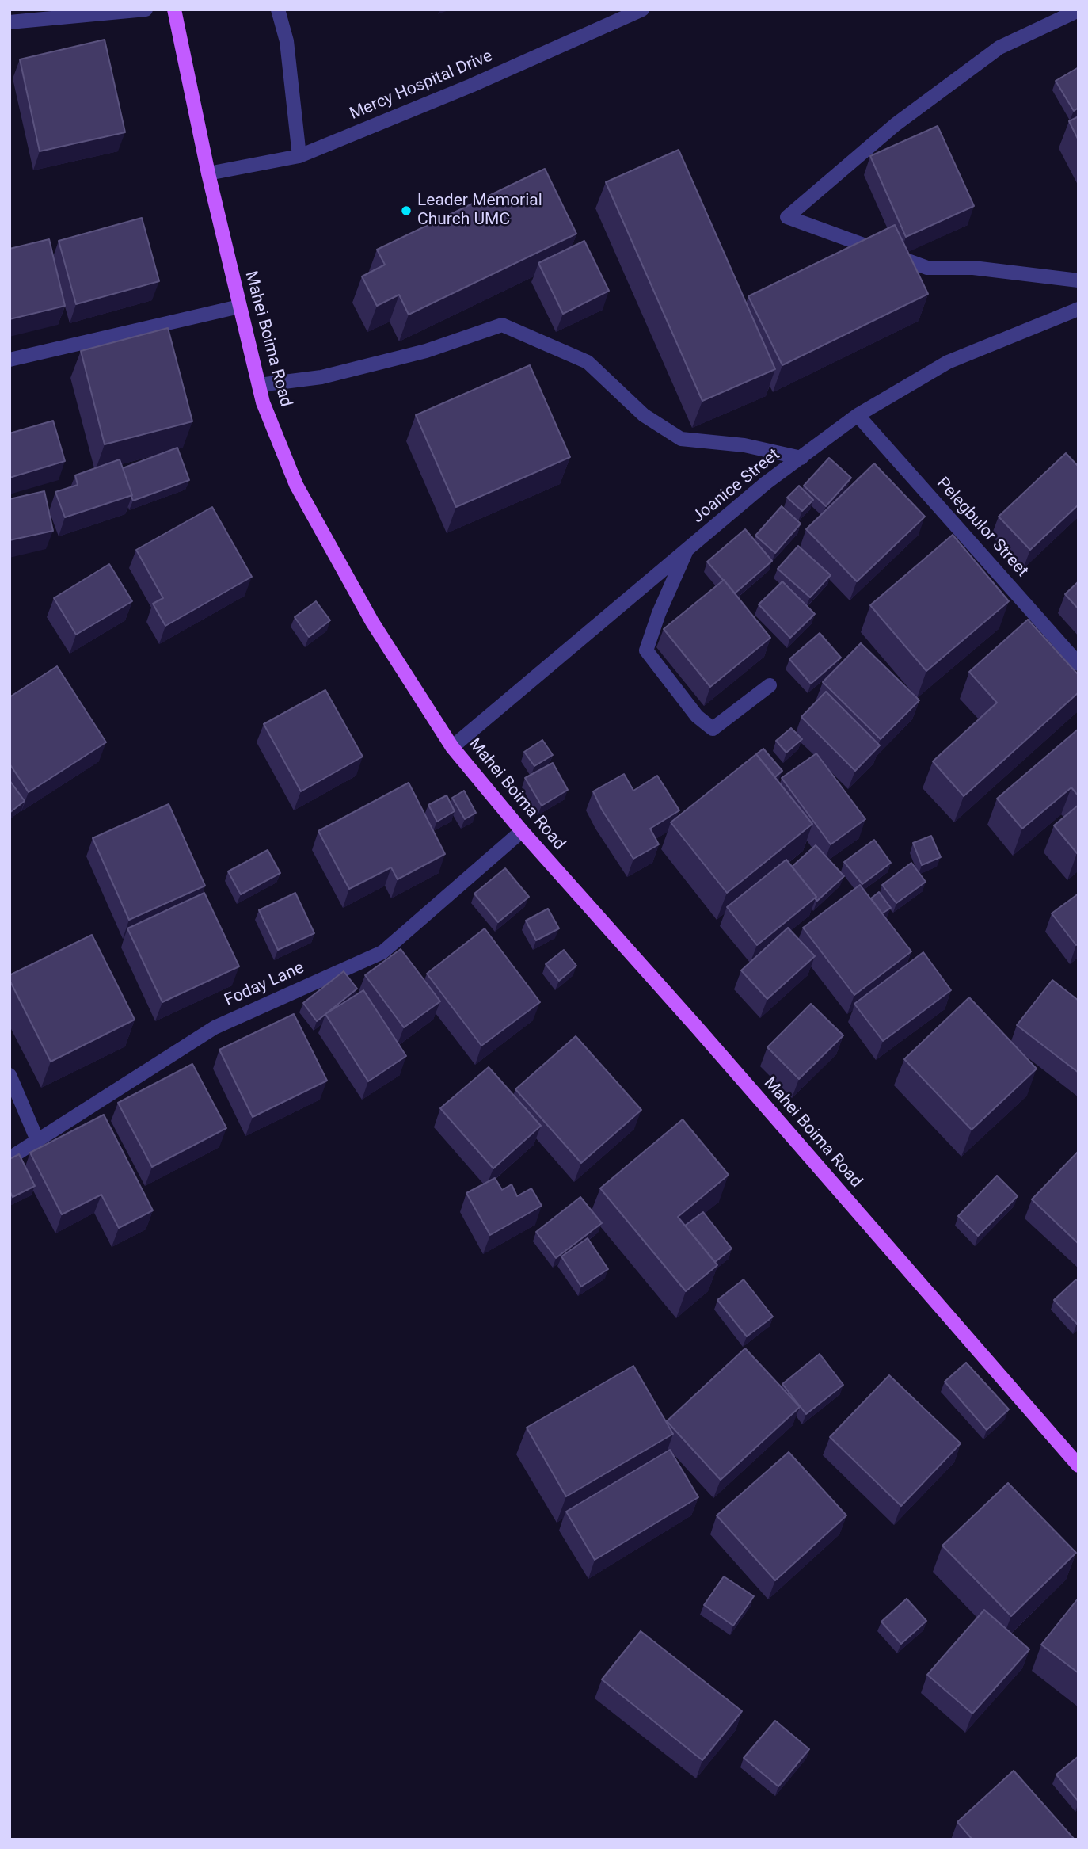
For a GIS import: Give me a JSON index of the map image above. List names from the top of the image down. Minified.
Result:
{"streets":{"main road":["Mahei Boima Road"],"street":["Mercy Hospital Drive","Joanice Street","Pelegbulor Street","Foday Lane"]},"crossings":[["Mercy Hospital Drive","Mahei Boima Road"],["Mahei Boima Road","Joanice Street"],["Mahei Boima Road","Foday Lane"],["Joanice Street","Pelegbulor Street"]],"places":["Leader Memorial Church UMC"]}
